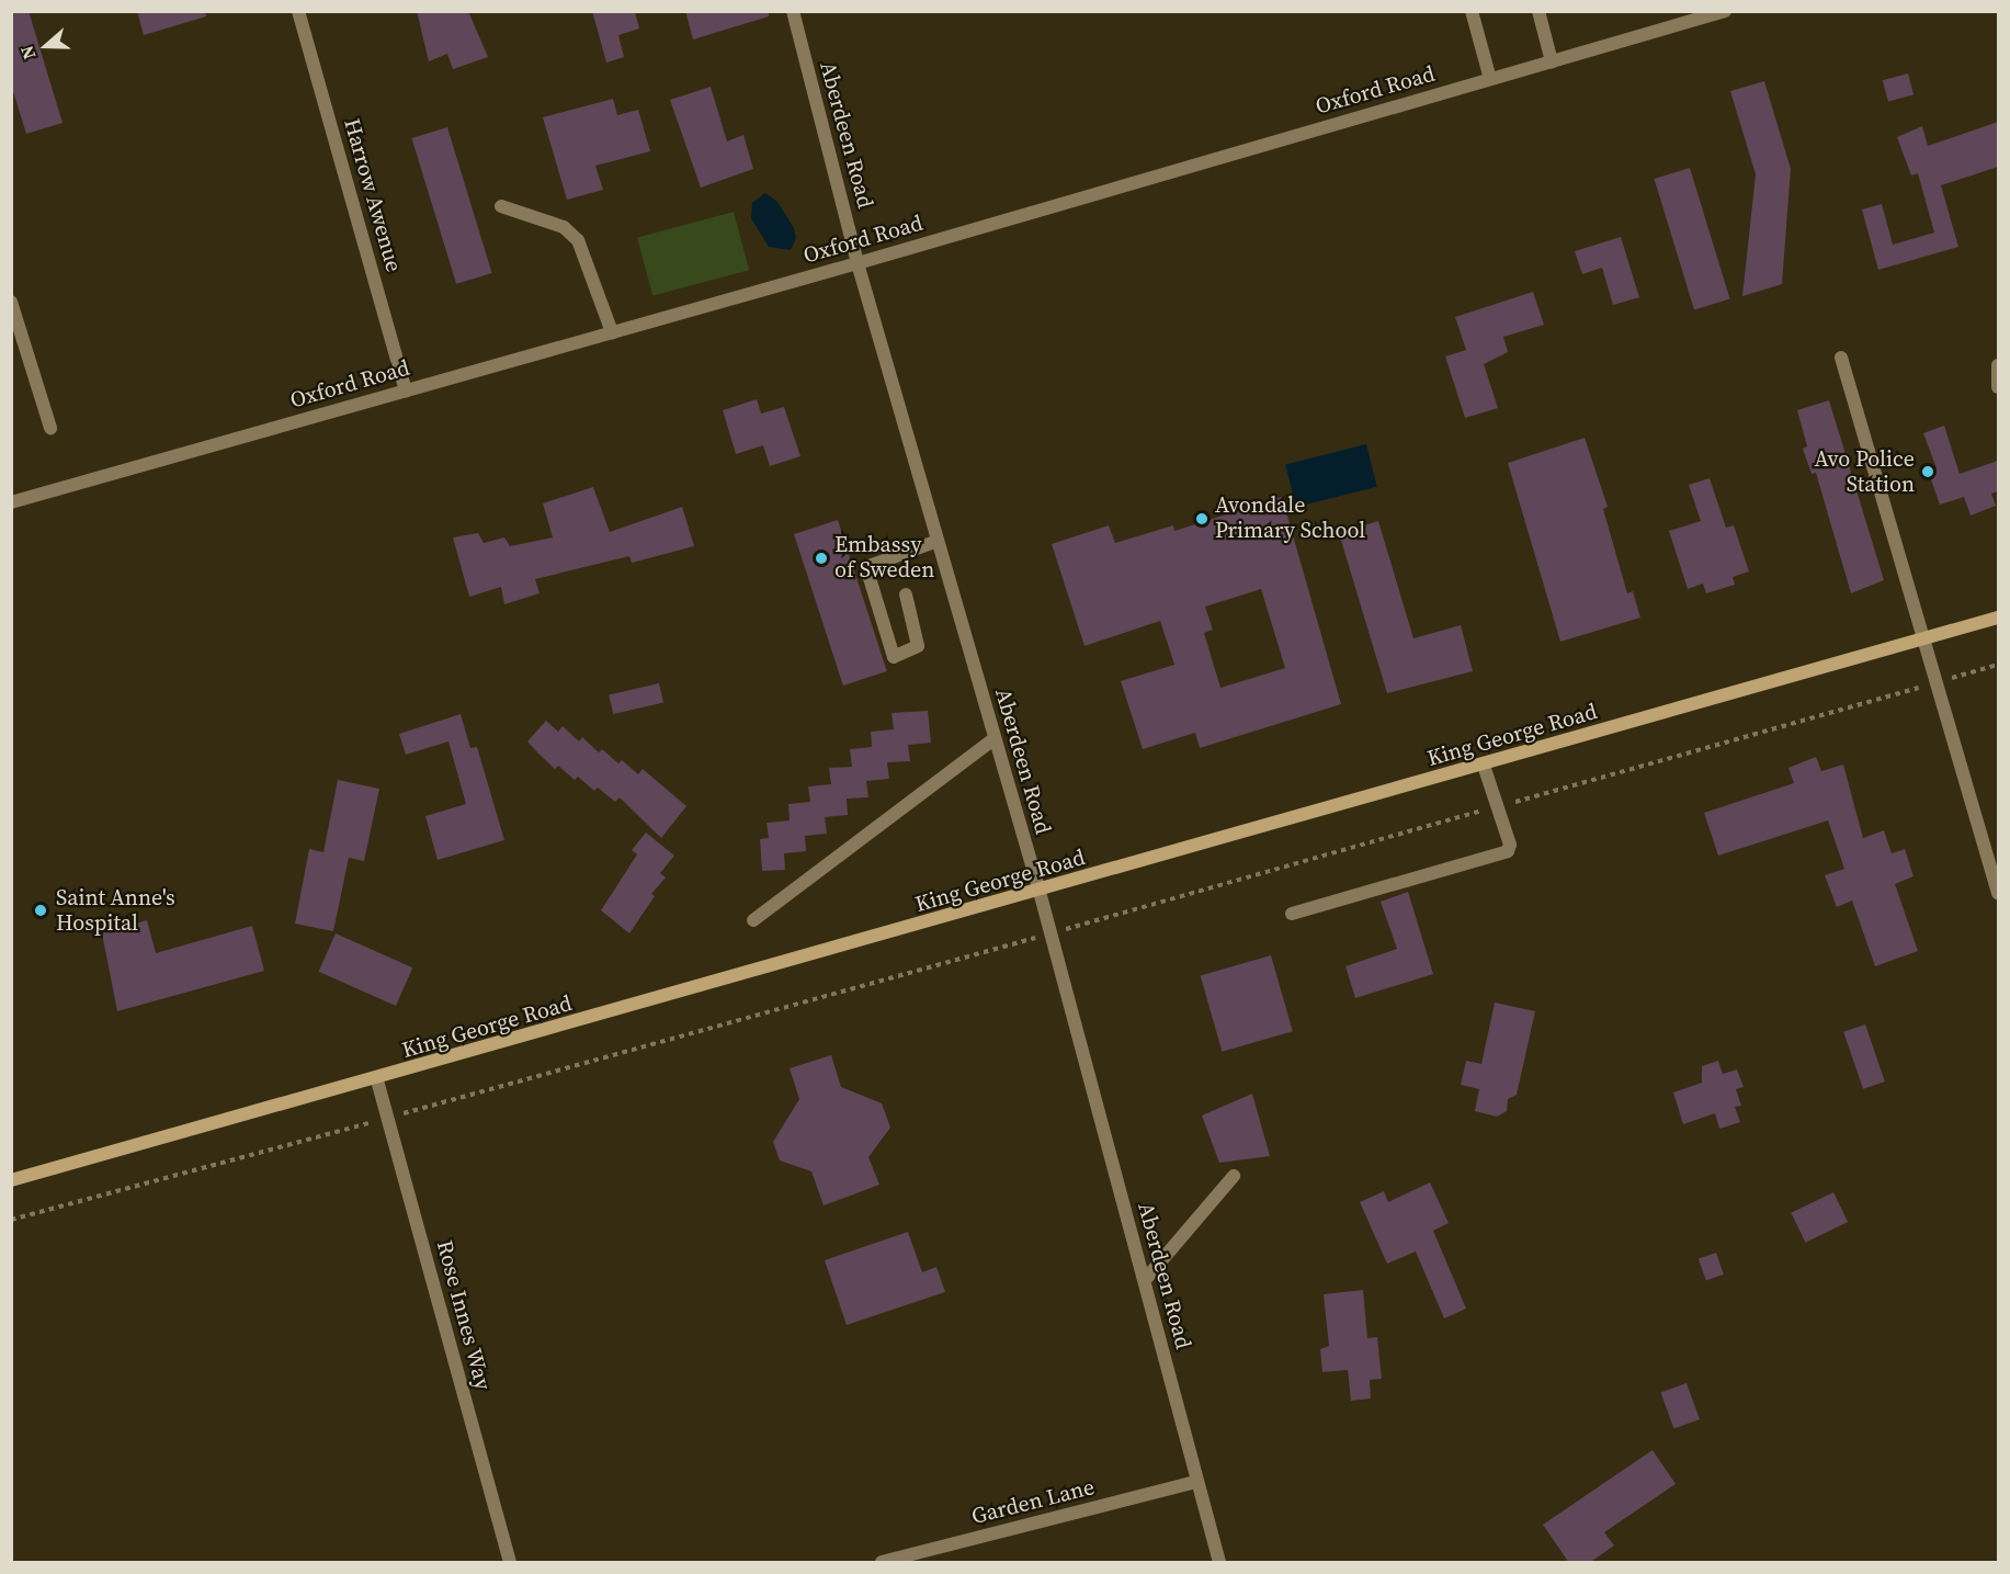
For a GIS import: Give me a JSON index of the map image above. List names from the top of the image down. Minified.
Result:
{"streets":{"main road":["King George Road"],"street":["Oxford Road","Aberdeen Road","Harrow Awenue","Rose Innes Way","Garden Lane"]},"crossings":[["Oxford Road","Aberdeen Road"],["Oxford Road","Harrow Awenue"],["Aberdeen Road","King George Road"],["Aberdeen Road","Garden Lane"],["King George Road","Rose Innes Way"]],"places":["Avo Police Station","Avondale Primary School","Embassy of Sweden","Saint Anne's Hospital"],"north":"left"}
